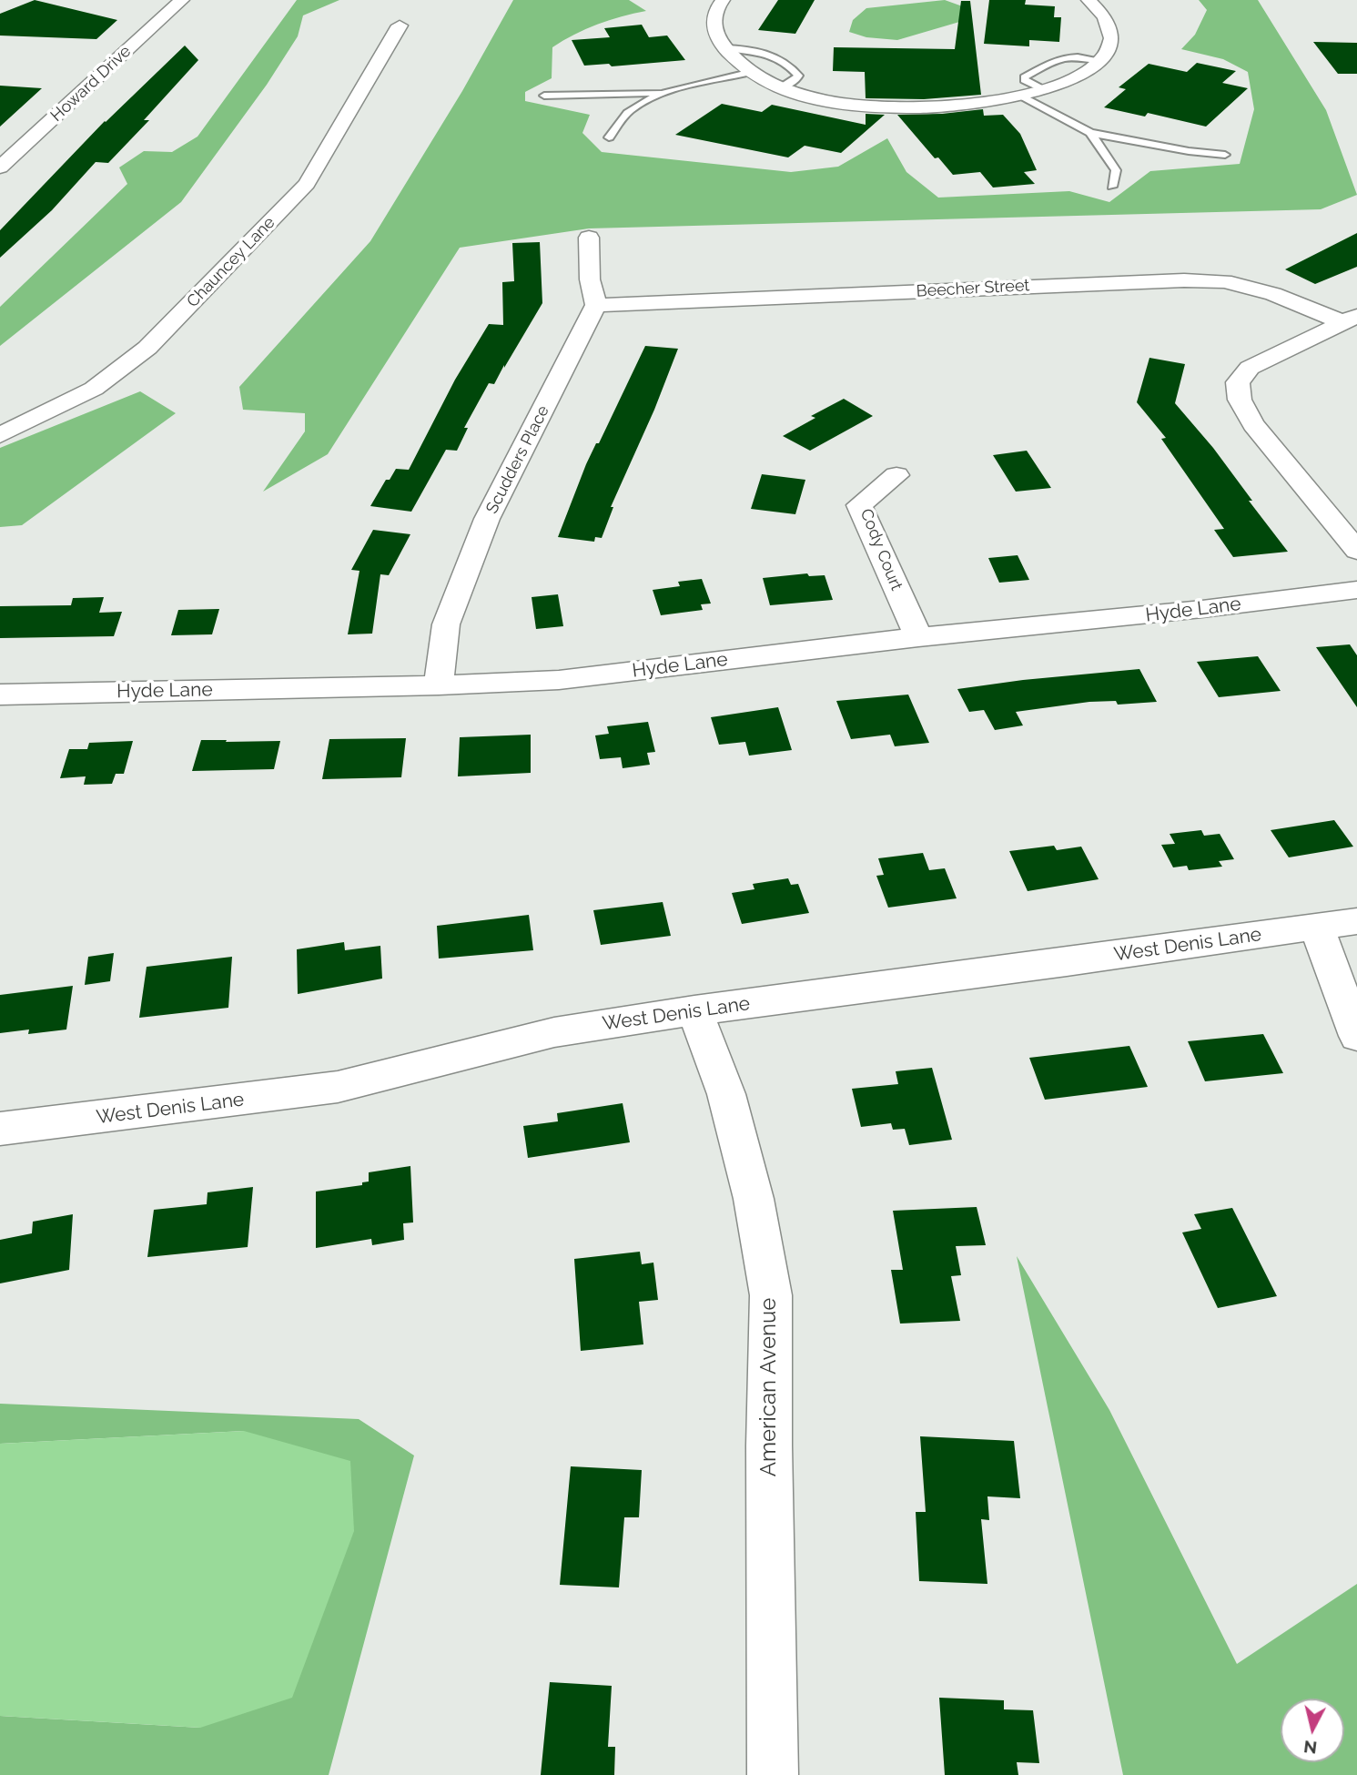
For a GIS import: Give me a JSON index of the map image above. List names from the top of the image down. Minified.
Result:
{"streets":{"street":["Howard Drive","Chauncey Lane","Beecher Street","Scudders Place","Cody Court","Hyde Lane","West Denis Lane","American Avenue"]},"crossings":[["Beecher Street","Scudders Place"],["Scudders Place","Hyde Lane"],["Cody Court","Hyde Lane"],["West Denis Lane","American Avenue"]],"north":"bottom"}
